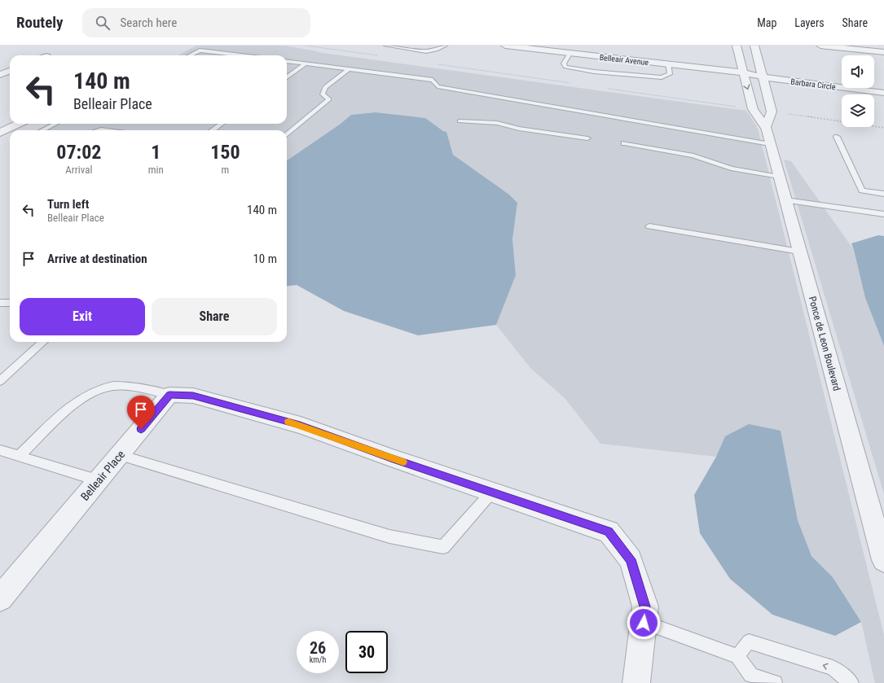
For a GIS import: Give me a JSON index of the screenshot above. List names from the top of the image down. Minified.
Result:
{"streets":{"street":["Belleair Avenue","Barbara Circle","Ponce de Leon Boulevard","Belleair Place"]},"crossings":[["Belleair Avenue","Barbara Circle"],["Belleair Avenue","Ponce de Leon Boulevard"],["Barbara Circle","Ponce de Leon Boulevard"]],"page":{"header":"Routely","search":"Search here","nav":["Map","Layers","Share"],"turn":["140 m","Belleair Place"],"eta":["07:02","Arrival","1","min","150","m"],"list":[{"name":"Turn left","note":"Belleair Place","value":"140 m"},{"name":"Arrive at destination","value":"10 m"}],"buttons":["Exit","Share"],"speed":"26 km/h","limit":"30"}}
